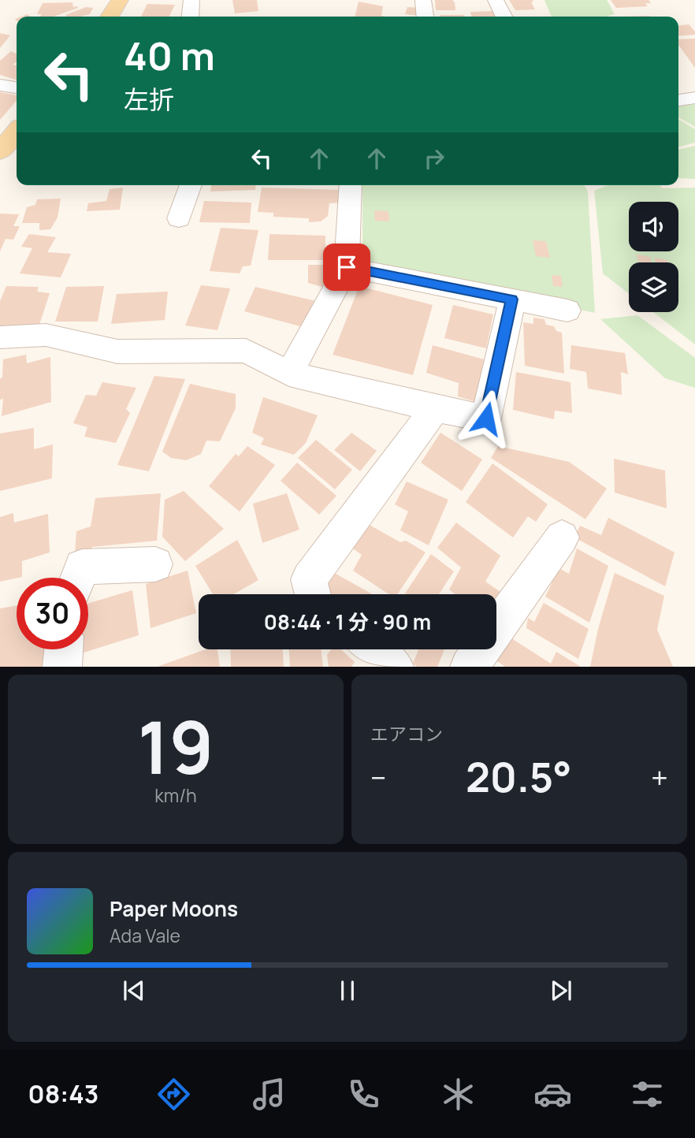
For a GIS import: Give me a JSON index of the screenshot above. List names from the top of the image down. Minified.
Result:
{"page":{"turn":["40 m","左折"],"limit":"30","trip":"08:44 · 1 分 · 90 m","tile":[["19","km/h"],"エアコン"],"heat":["−","20.5°","+"],"song":["Paper Moons","Ada Vale"],"tabs":"08:43"}}
